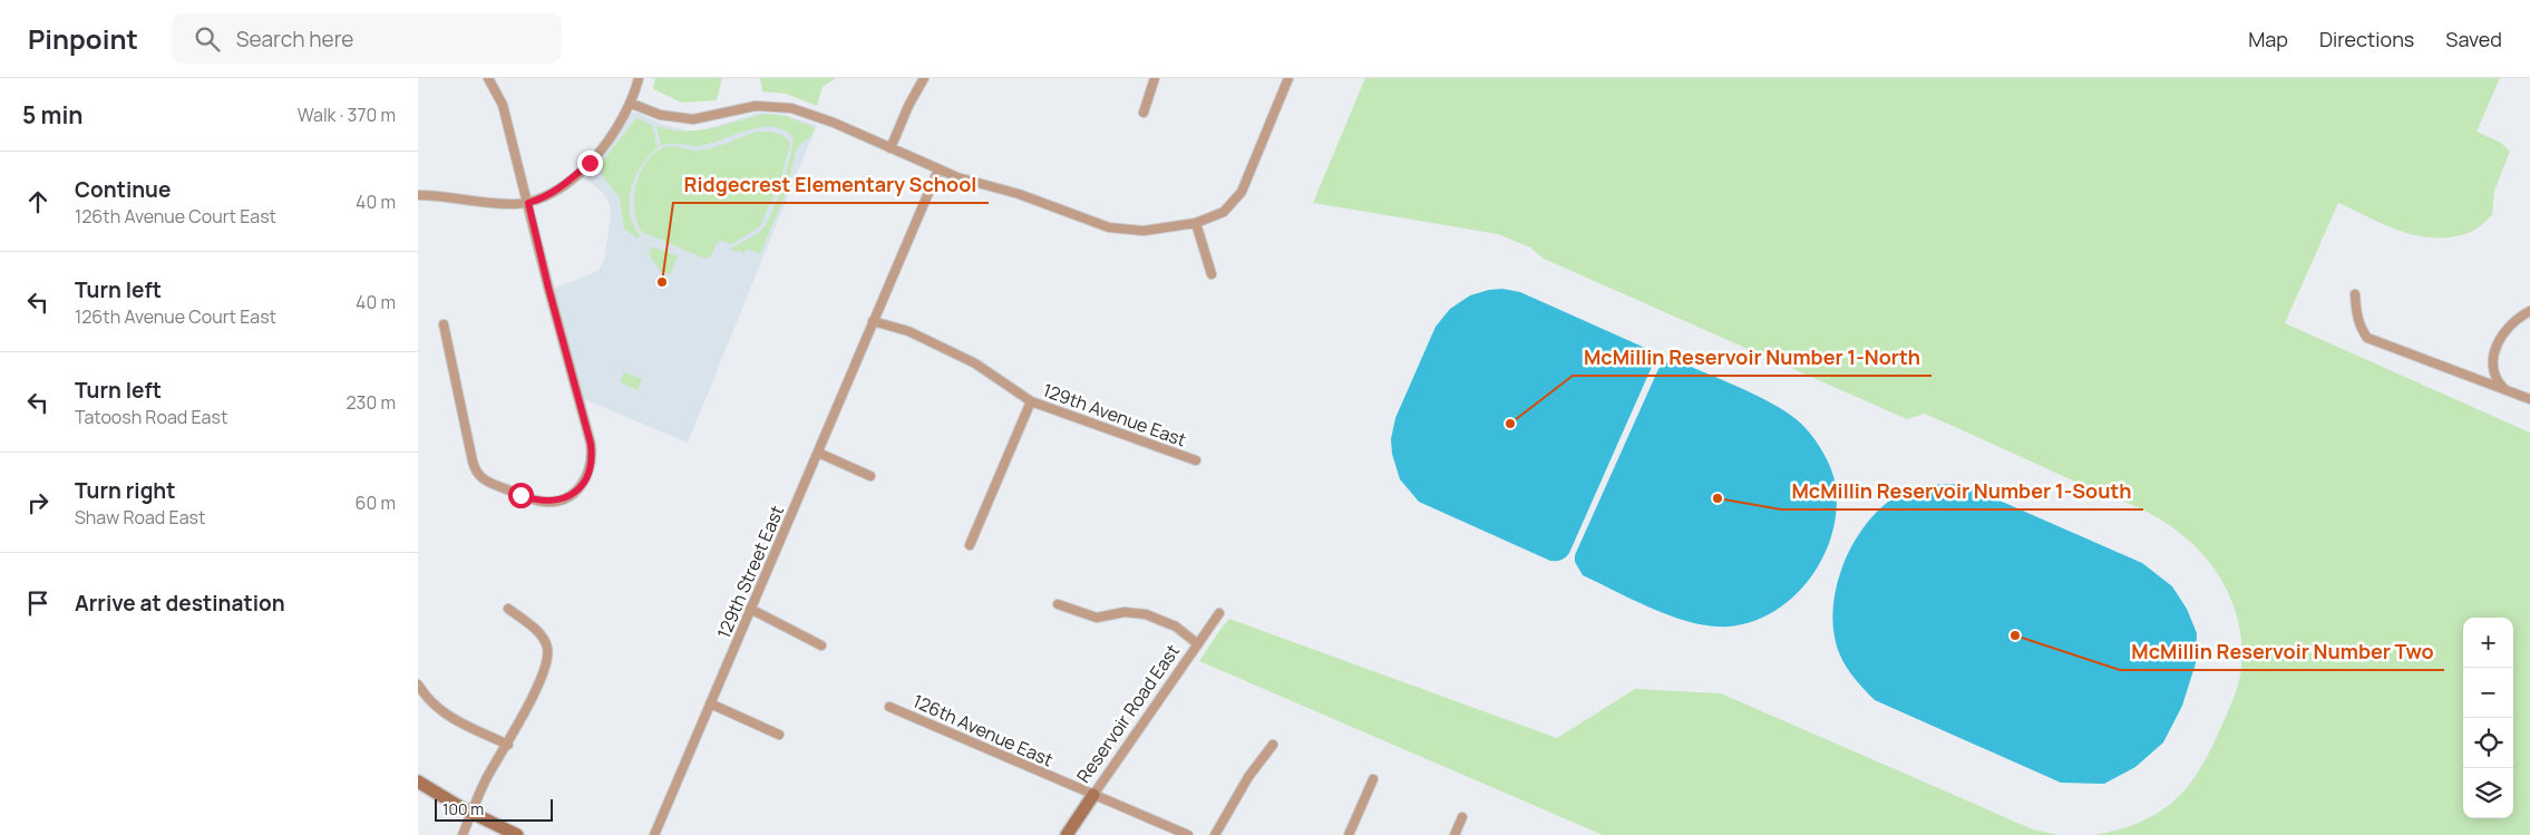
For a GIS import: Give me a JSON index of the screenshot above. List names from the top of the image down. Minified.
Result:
{"streets":{"main road":["Reservoir Road East"],"street":["129th Avenue East","129th Street East","126th Avenue East"]},"crossings":[["129th Avenue East","129th Street East"],["Reservoir Road East","126th Avenue East"]],"places":["Ridgecrest Elementary School","McMillin Reservoir Number 1-North","McMillin Reservoir Number 1-South","McMillin Reservoir Number Two"],"scale_bar":"100 m","page":{"header":"Pinpoint","search":"Search here","nav":["Map","Directions","Saved"],"heading":["5 min","Walk · 370 m"],"list":[["Continue","126th Avenue Court East","40 m"],["Turn left","126th Avenue Court East","40 m"],["Turn left","Tatoosh Road East","230 m"],["Turn right","Shaw Road East","60 m"],"Arrive at destination"],"map_buttons":["+","−"],"scale":"100 m"}}
